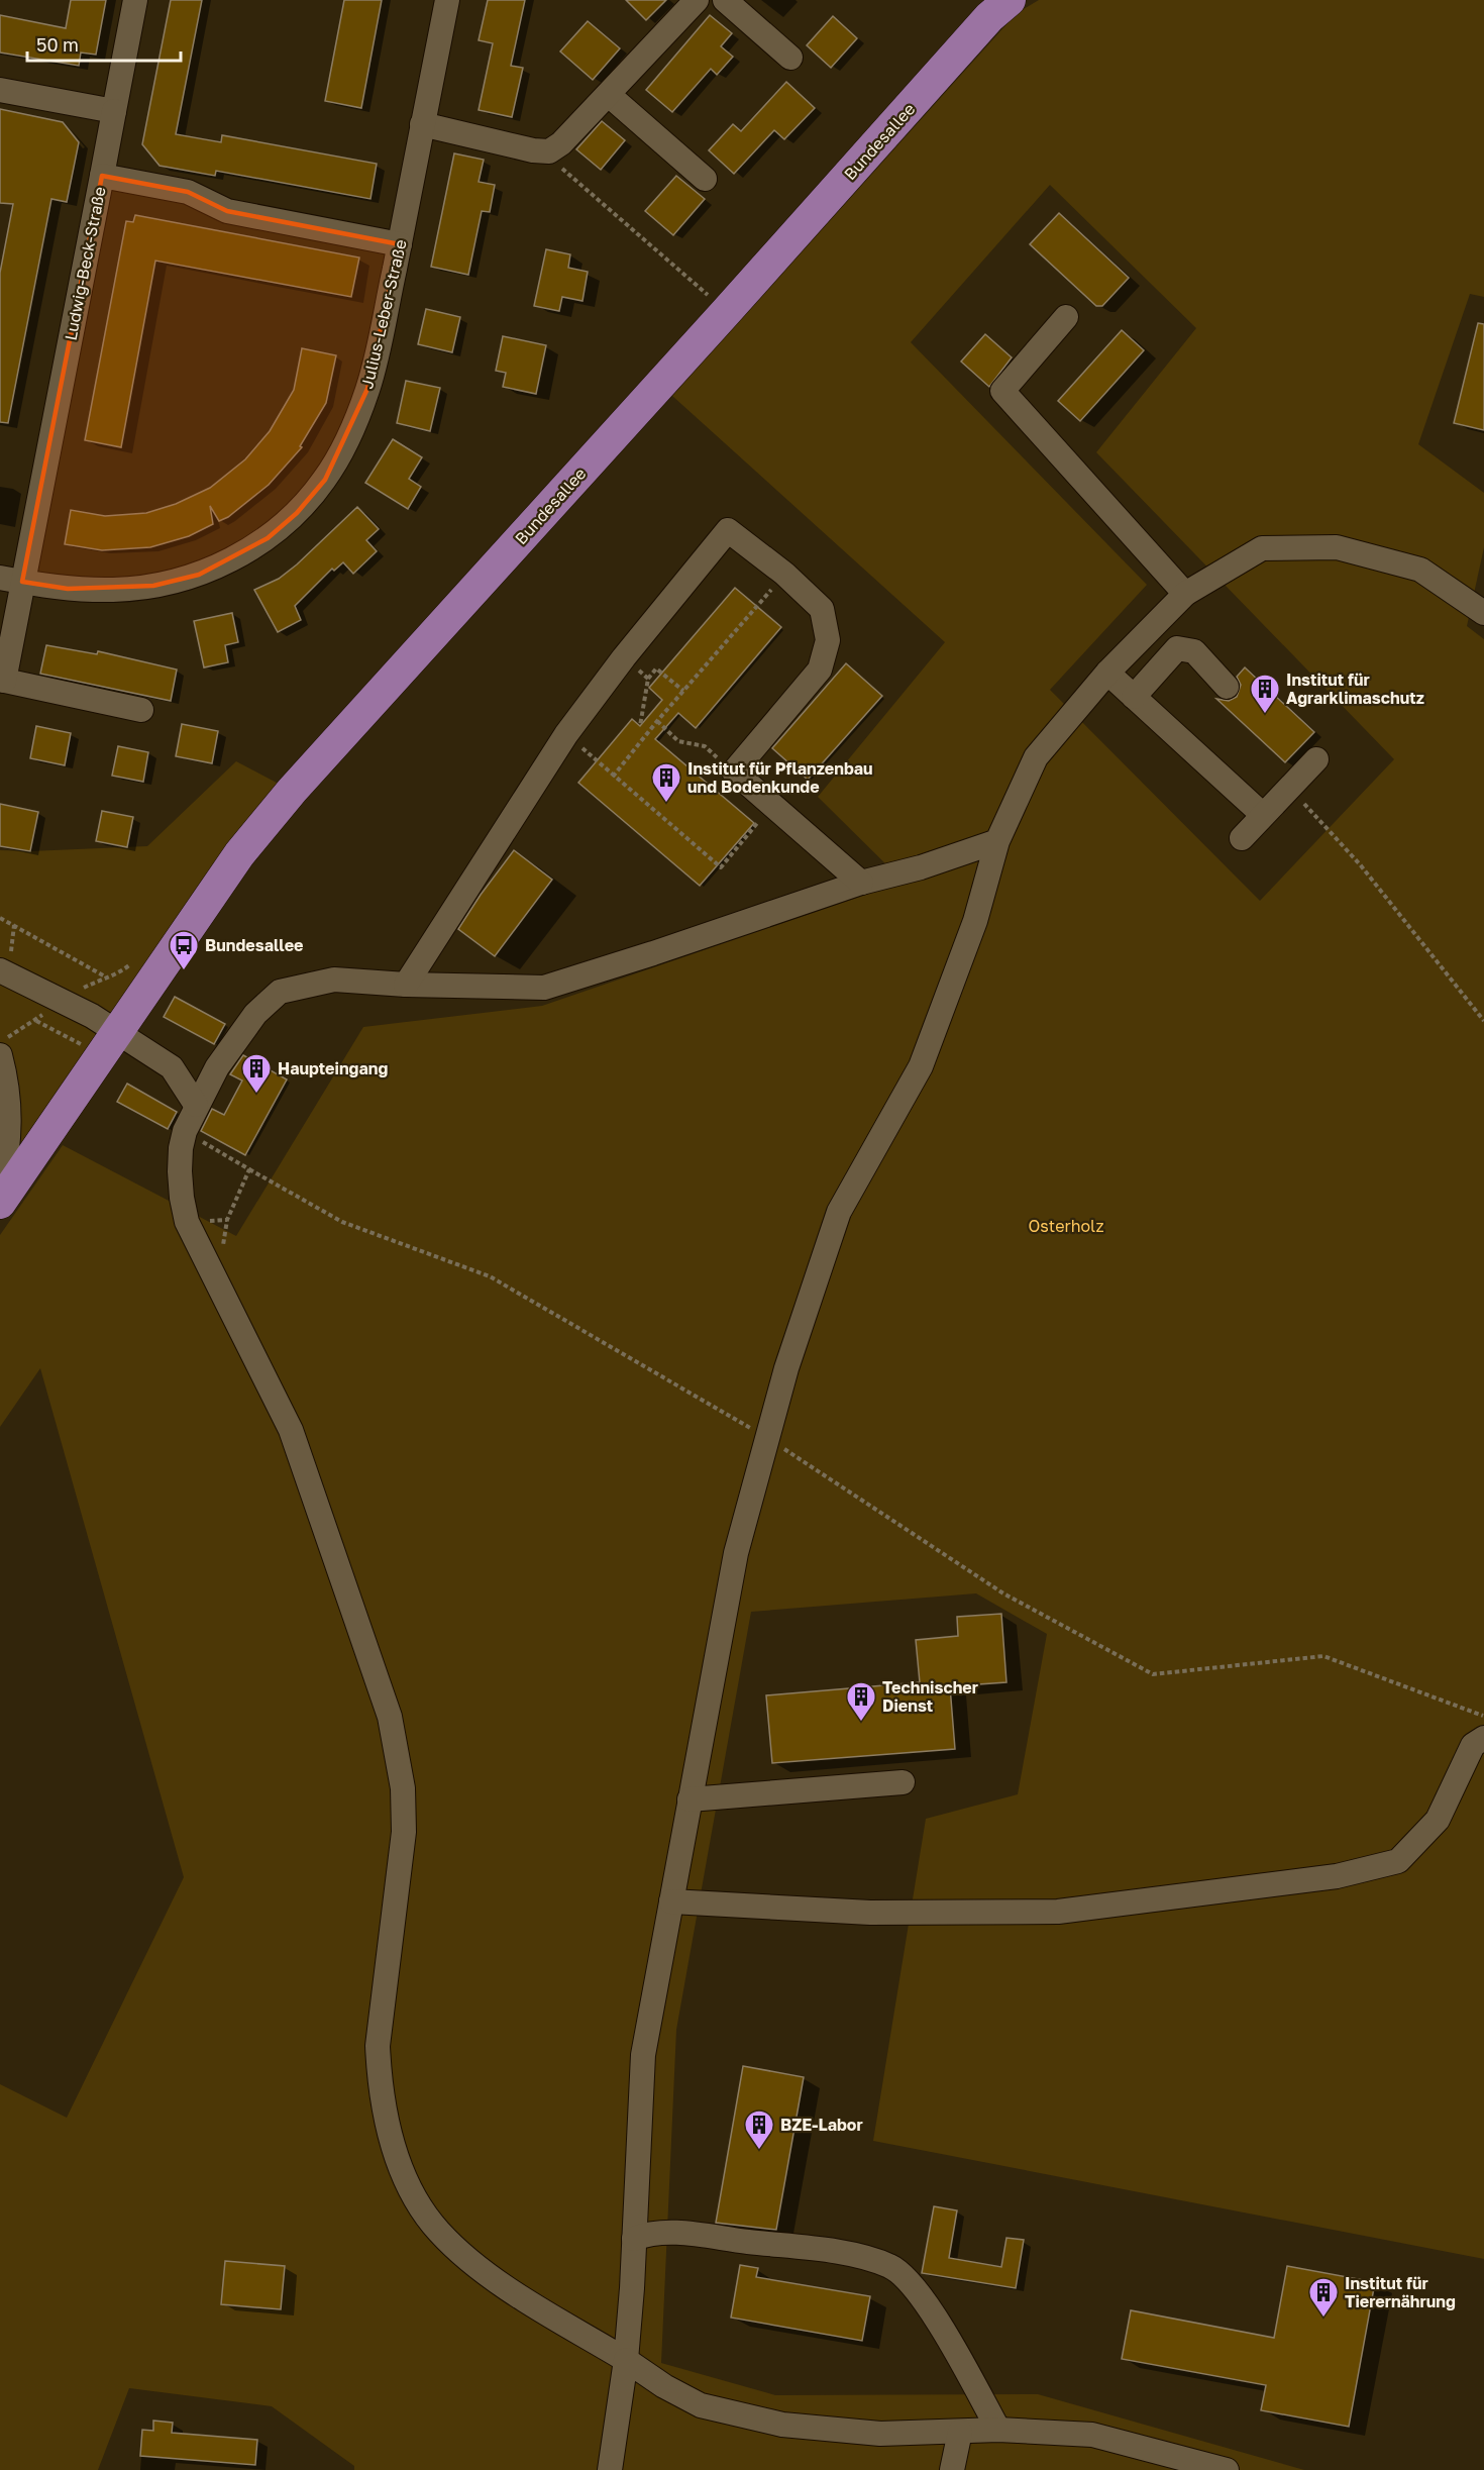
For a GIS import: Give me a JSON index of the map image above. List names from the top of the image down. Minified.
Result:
{"streets":{"main road":["Bundesallee"],"street":["Ludwig-Beck-Straße","Julius-Leber-Straße"]},"crossings":[["Ludwig-Beck-Straße","Julius-Leber-Straße"]],"parks":["Osterholz"],"places":{"building":["Institut für Agrarklimaschutz","Institut für Pflanzenbau und Bodenkunde","Haupteingang","Technischer Dienst","BZE-Labor","Institut für Tierernährung"],"bus stop":["Bundesallee"]},"scale_bar":"50 m"}
